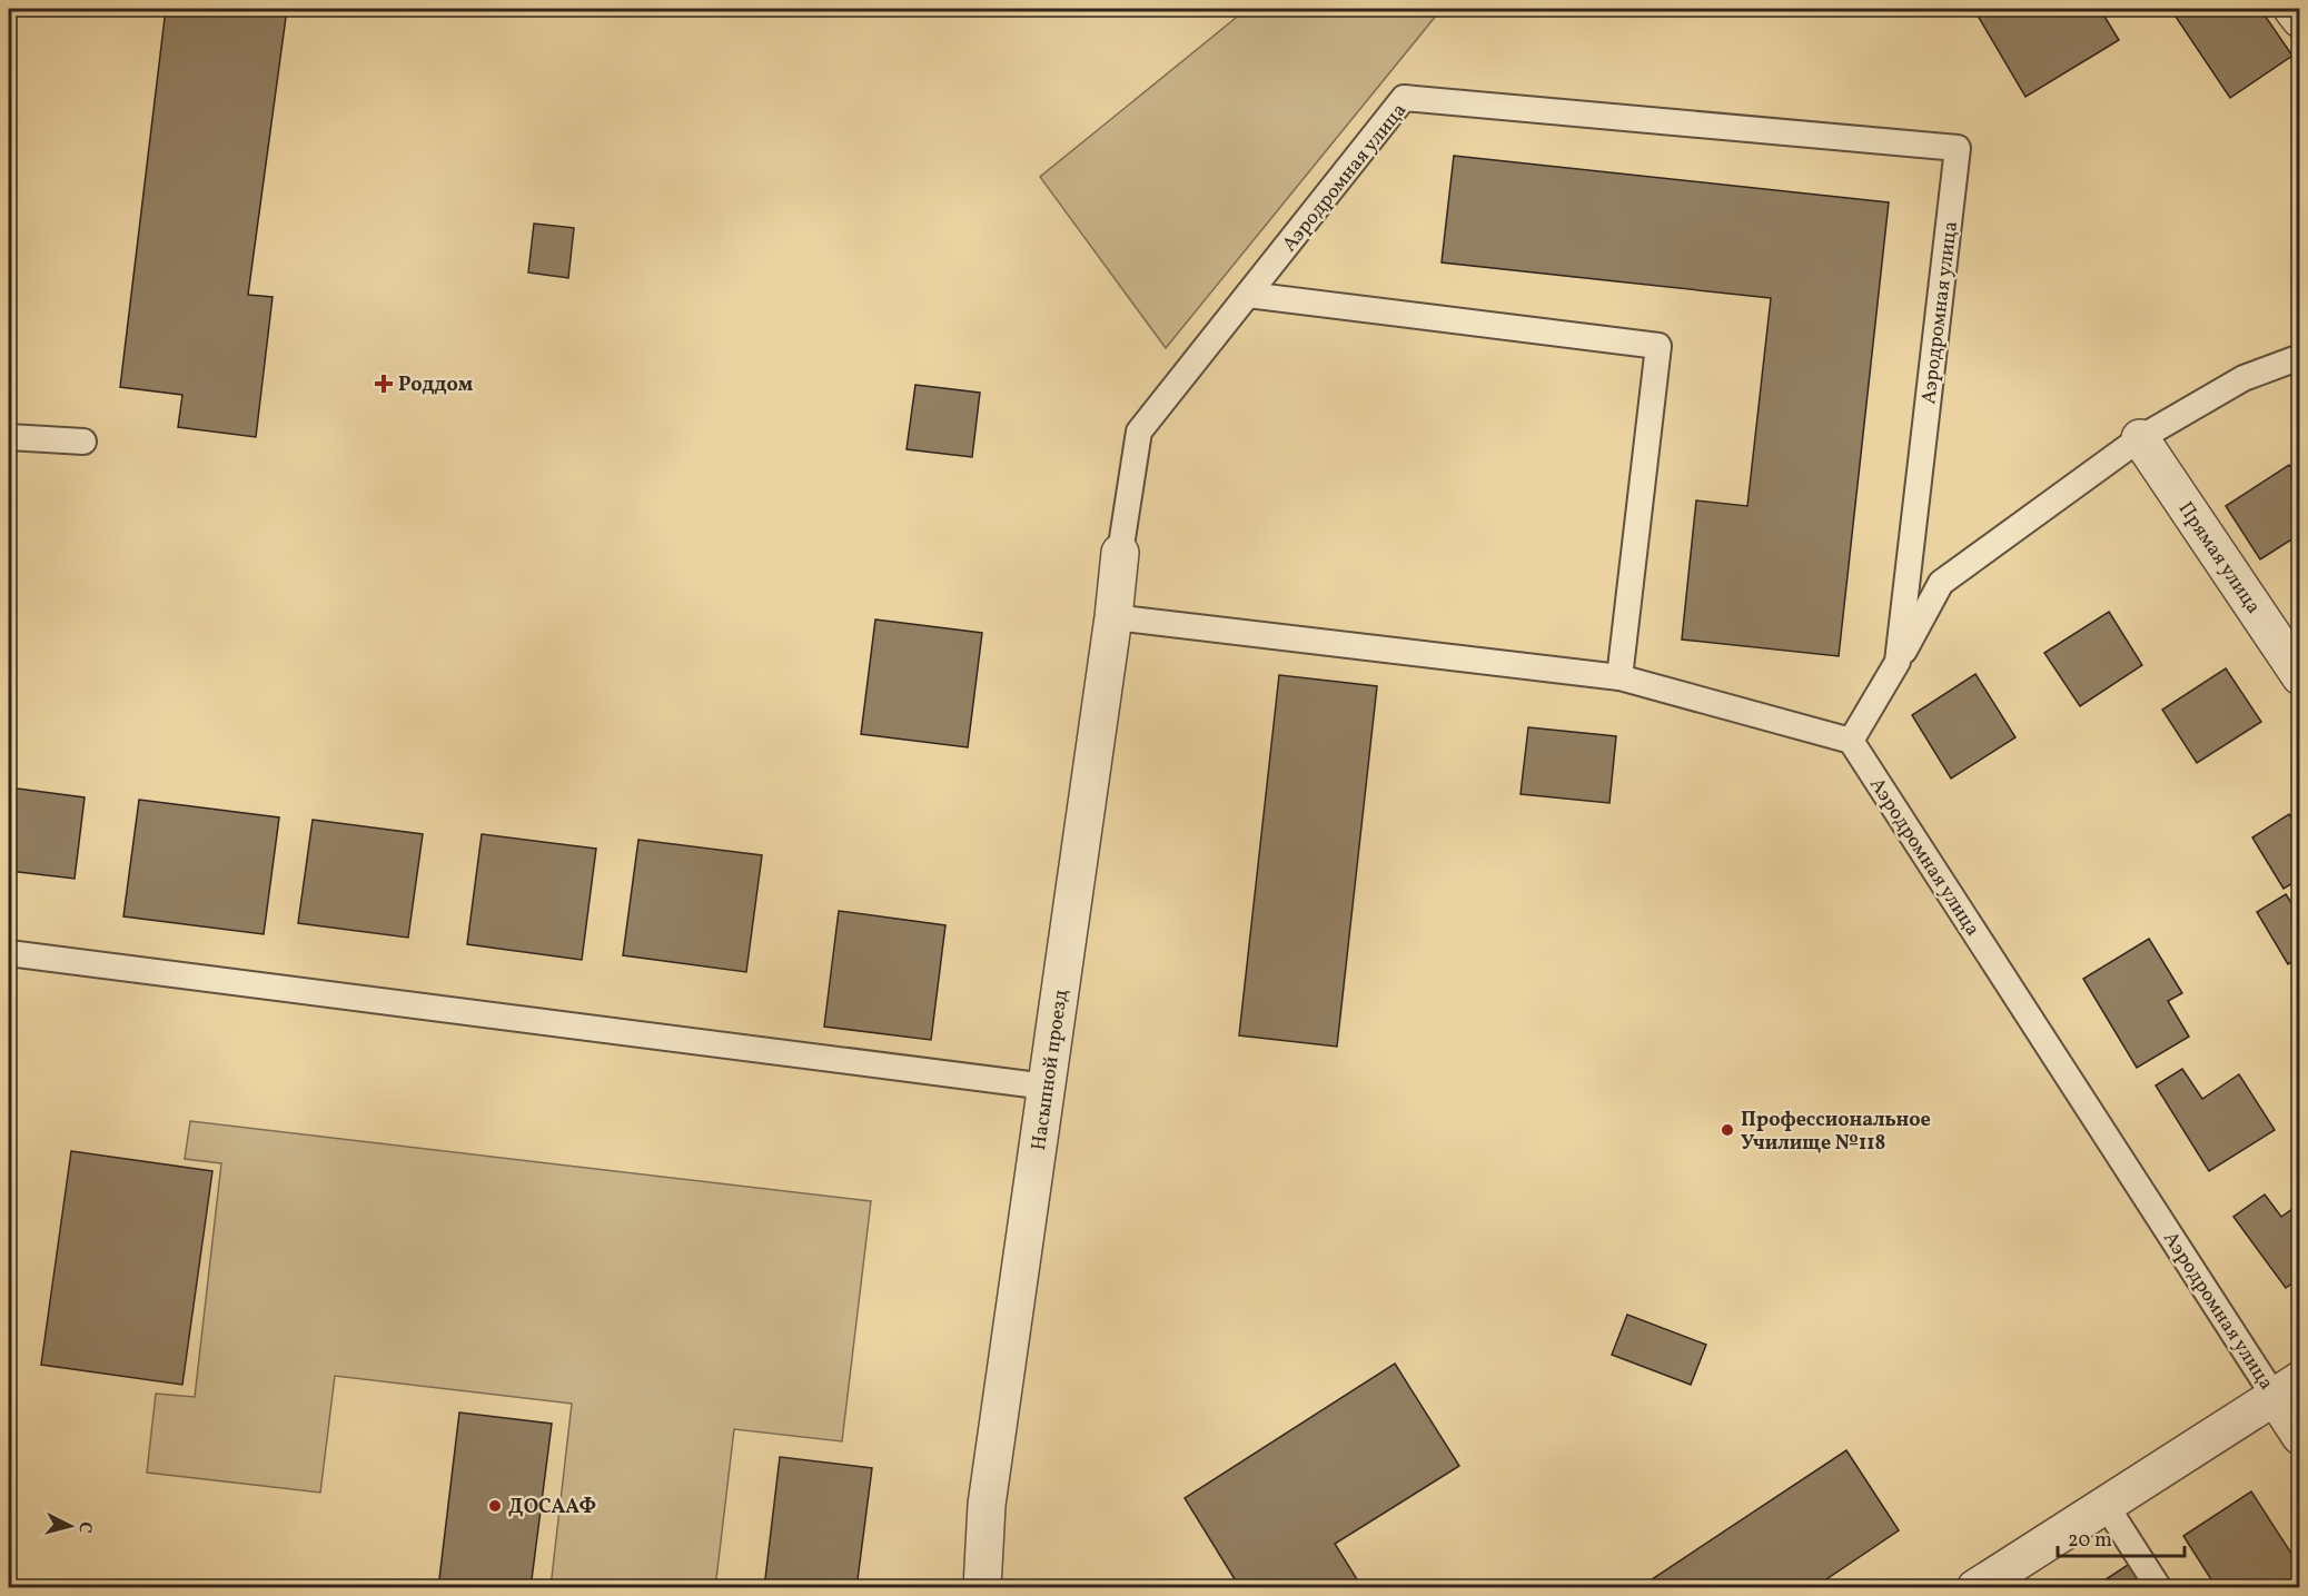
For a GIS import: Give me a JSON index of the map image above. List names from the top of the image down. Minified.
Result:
{"streets":{"street":["Аэродромная улица","Прямая улица","Насыпной проезд"]},"crossings":[["Аэродромная улица","Насыпной проезд"]],"places":{"health":["Роддом"],"other":["Профессиональное Училище №118","ДОСААФ"]},"scale_bar":"20 m","north":"right"}
